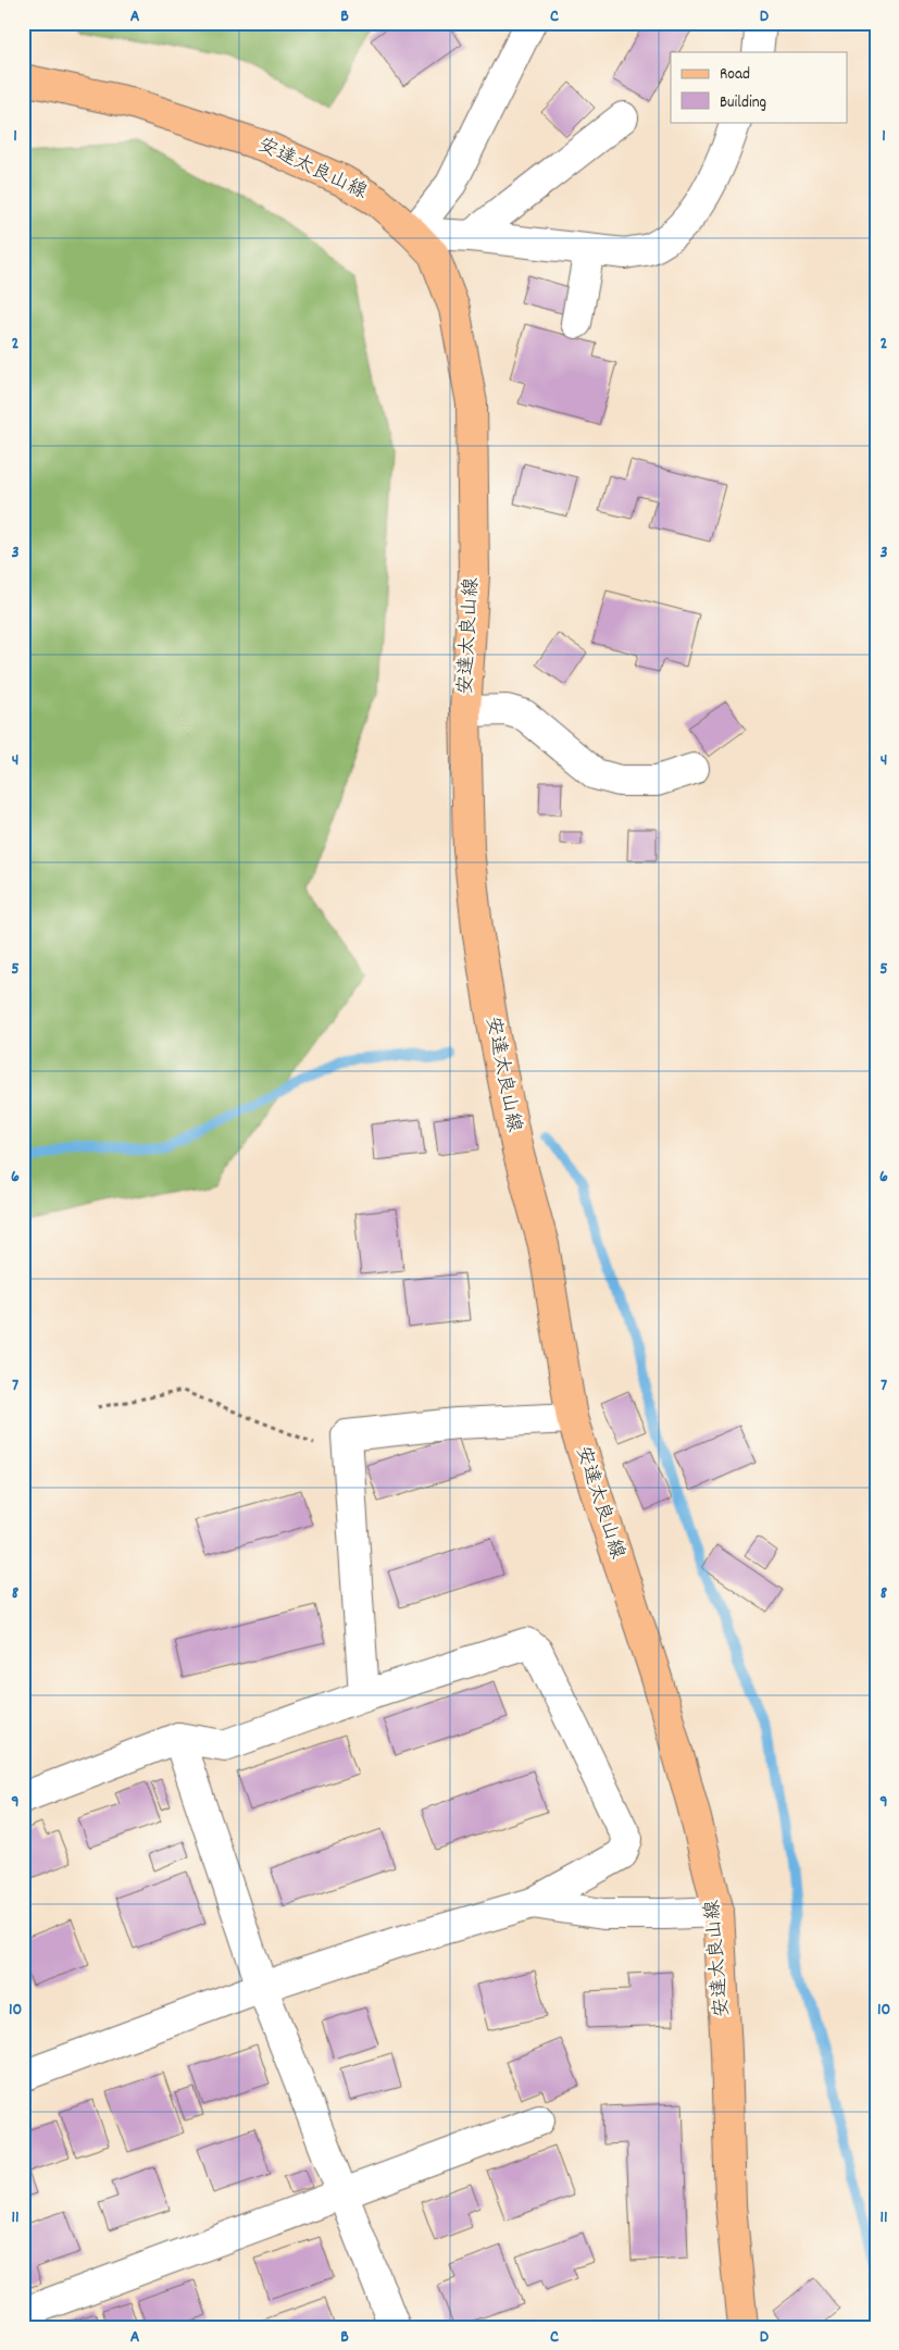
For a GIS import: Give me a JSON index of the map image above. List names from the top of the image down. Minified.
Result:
{"streets":{"main road":["安達太良山線"]},"legend":["Road","Building"],"grid":{"columns":["A","B","C","D"],"rows":["1","2","3","4","5","6","7","8","9","10","11"]}}
